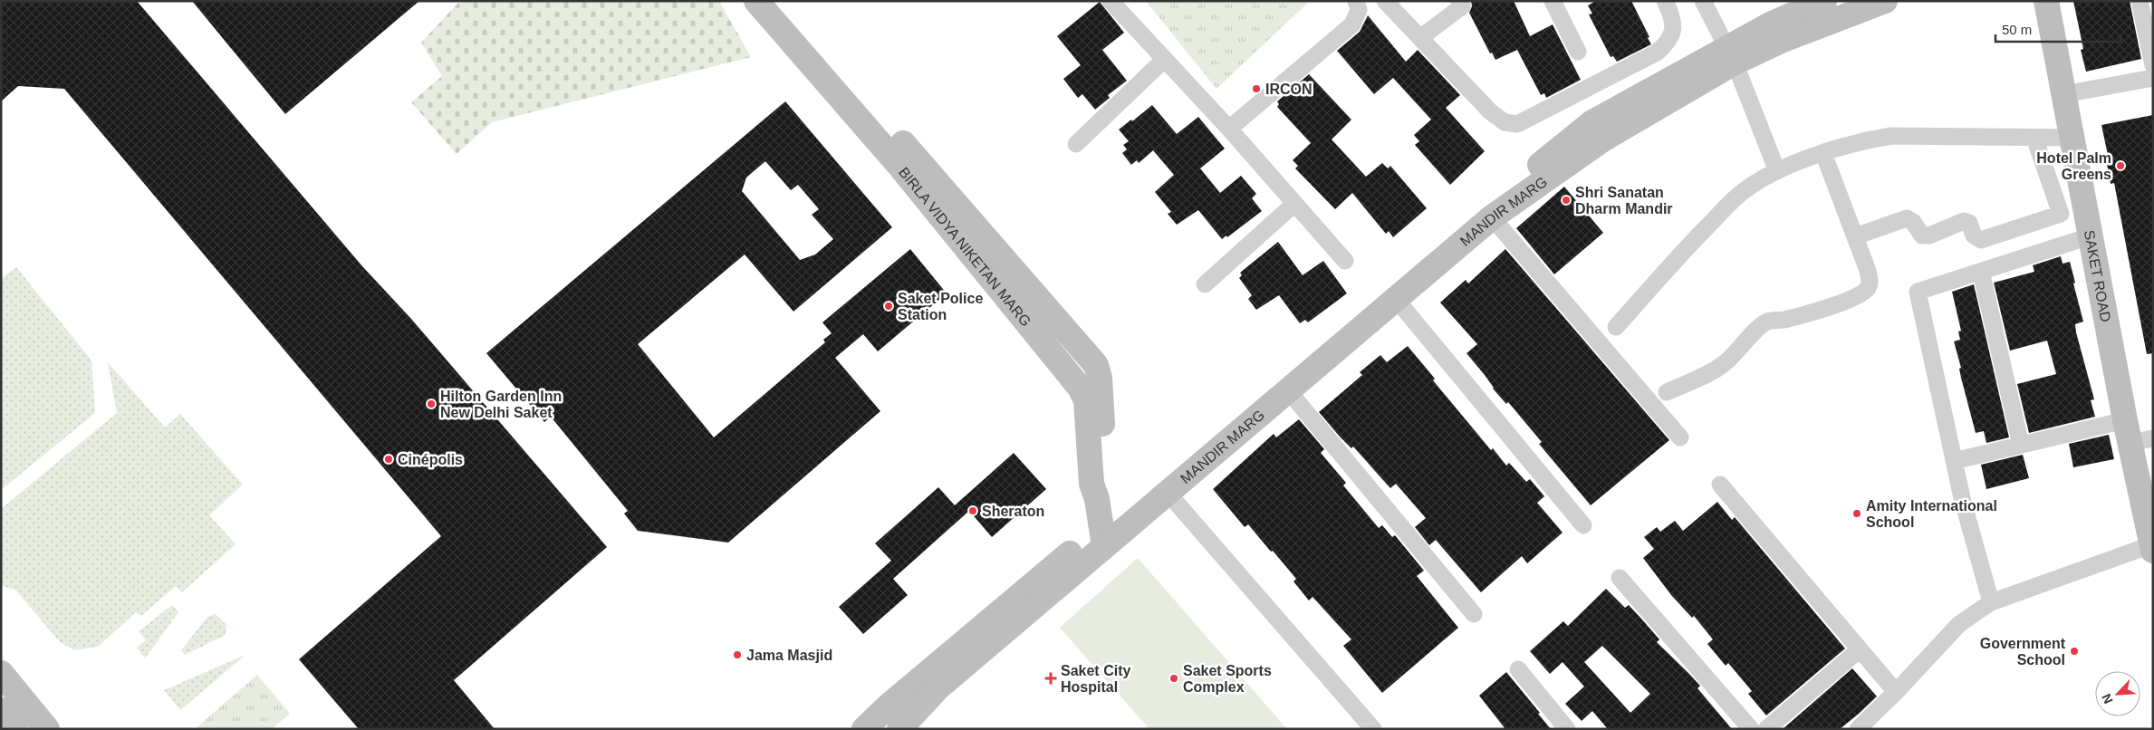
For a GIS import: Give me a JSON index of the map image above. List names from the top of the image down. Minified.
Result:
{"streets":{"main road":["MANDIR MARG","BIRLA VIDYA NIKETAN MARG","SAKET ROAD"]},"places":{"other":["IRCON","Hotel Palm Greens","Shri Sanatan Dharm Mandir","Saket Police Station","Hilton Garden Inn New Delhi Saket","Cinépolis","Sheraton","Amity International School","Government School","Jama Masjid","Saket Sports Complex"],"health":["Saket City Hospital"]},"scale_bar":"50 m","north":"bottom left"}
